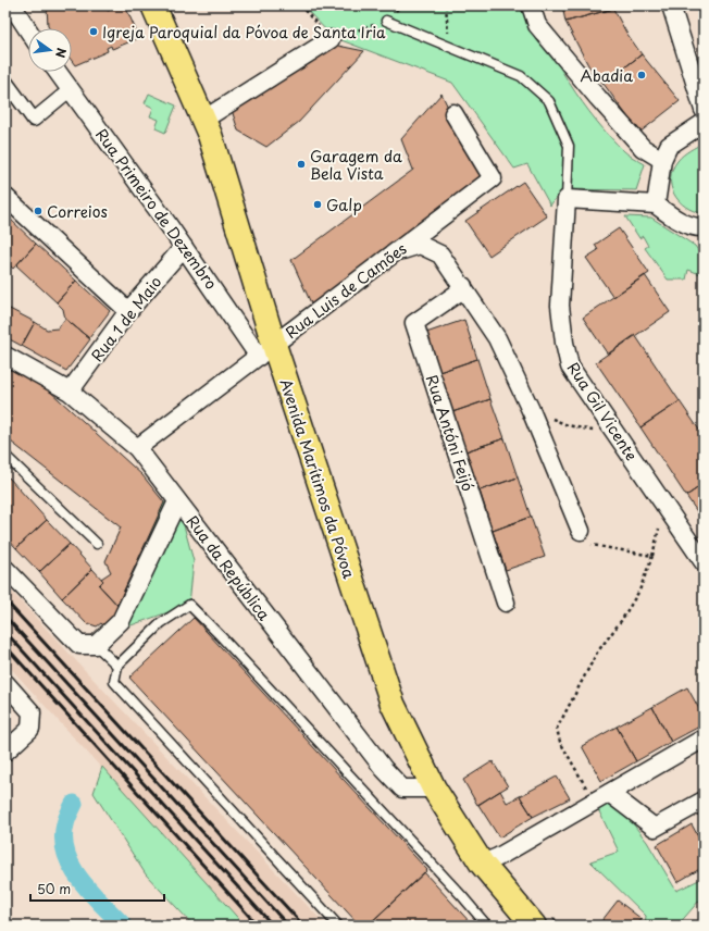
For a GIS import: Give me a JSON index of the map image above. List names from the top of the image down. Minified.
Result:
{"streets":{"main road":["Avenida Marítimos da Póvoa"],"street":["Rua Primeiro de Dezembro","Rua Luis de Camões","Rua 1 de Maio","Rua Gil Vicente","Rua Antóni Feijó","Rua da República"]},"crossings":[["Rua Primeiro de Dezembro","Rua Luis de Camões"],["Rua Primeiro de Dezembro","Rua 1 de Maio"],["Rua Primeiro de Dezembro","Avenida Marítimos da Póvoa"],["Rua Luis de Camões","Avenida Marítimos da Póvoa"],["Rua Luis de Camões","Rua da República"],["Rua 1 de Maio","Rua da República"],["Avenida Marítimos da Póvoa","Rua da República"]],"places":["Igreja Paroquial da Póvoa de Santa Iria","Abadia","Garagem da Bela Vista","Galp","Correios"],"scale_bar":"50 m","north":"right"}
